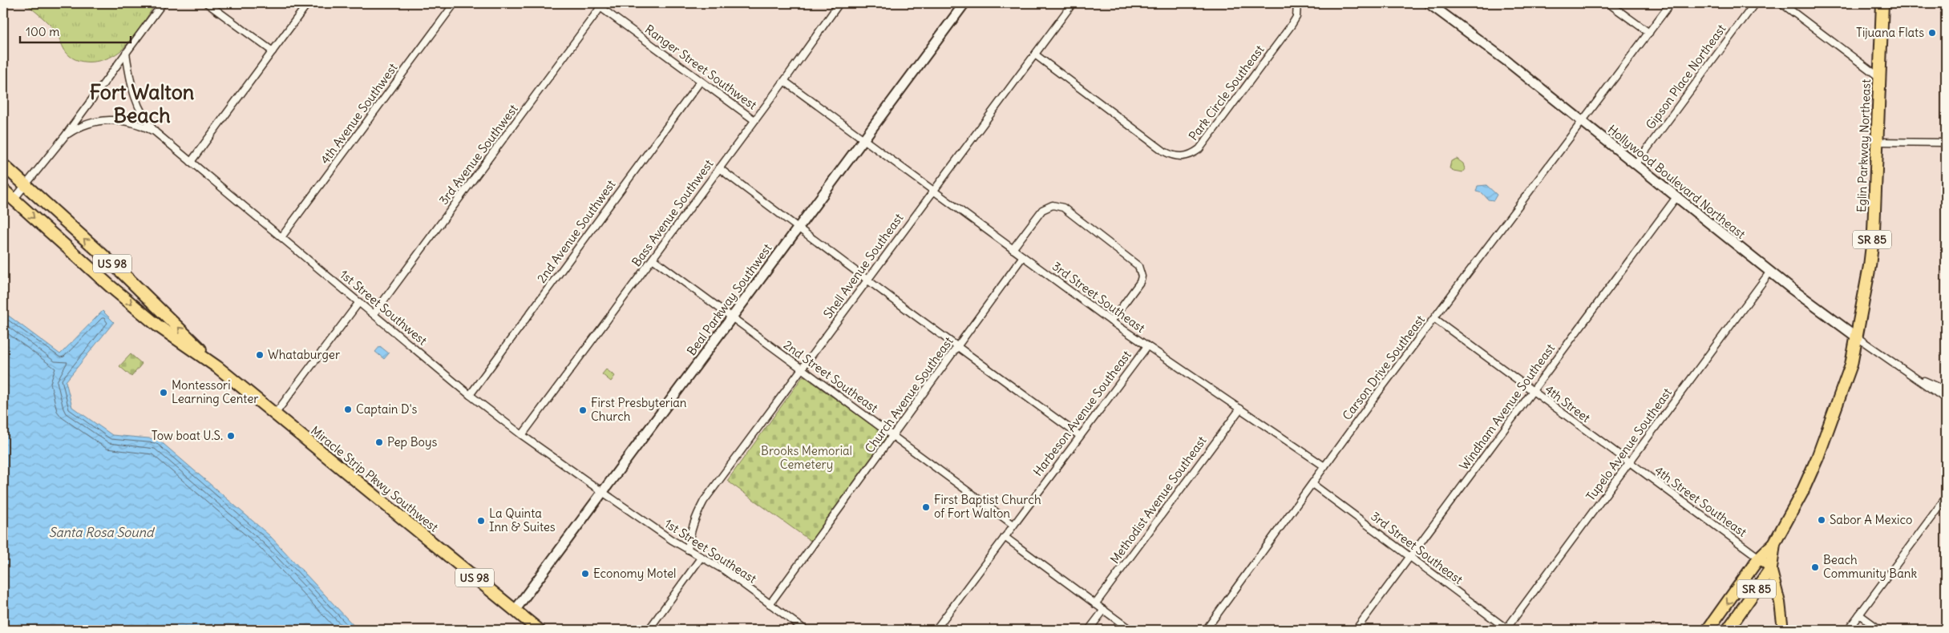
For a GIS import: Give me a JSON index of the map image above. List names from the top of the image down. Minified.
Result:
{"streets":{"highway":["Eglin Parkway Northeast","SR 85","US 98","Miracle Strip Pkwy Southwest"],"main road":["Hollywood Boulevard Northeast","Beal Parkway Southwest"],"street":["Ranger Street Southwest","Gipson Place Northeast","Park Circle Southeast","4th Avenue Southwest","3rd Avenue Southwest","Bass Avenue Southwest","2nd Avenue Southwest","Shell Avenue Southeast","3rd Street Southeast","1st Street Southwest","Carson Drive Southeast","2nd Street Southeast","Church Avenue Southeast","4th Street","Windham Avenue Southeast","Harbeson Avenue Southeast","Tupelo Avenue Southeast","Methodist Avenue Southeast","4th Street Southeast","1st Street Southeast"]},"crossings":[["Ranger Street Southwest","3rd Avenue Southwest"],["Ranger Street Southwest","Bass Avenue Southwest"],["Ranger Street Southwest","2nd Avenue Southwest"],["Gipson Place Northeast","Hollywood Boulevard Northeast"],["Park Circle Southeast","Shell Avenue Southeast"],["4th Avenue Southwest","1st Street Southwest"],["Eglin Parkway Northeast","Hollywood Boulevard Northeast"],["Eglin Parkway Northeast","SR 85"],["3rd Avenue Southwest","1st Street Southwest"],["Hollywood Boulevard Northeast","SR 85"],["Hollywood Boulevard Northeast","Carson Drive Southeast"],["Hollywood Boulevard Northeast","Windham Avenue Southeast"],["Hollywood Boulevard Northeast","Tupelo Avenue Southeast"],["Bass Avenue Southwest","3rd Street Southeast"],["Bass Avenue Southwest","1st Street Southwest"],["Bass Avenue Southwest","2nd Street Southeast"],["2nd Avenue Southwest","1st Street Southwest"],["SR 85","4th Street Southeast"],["US 98","Beal Parkway Southwest"],["US 98","Miracle Strip Pkwy Southwest"],["Shell Avenue Southeast","3rd Street Southeast"],["Shell Avenue Southeast","2nd Street Southeast"],["Shell Avenue Southeast","1st Street Southeast"],["3rd Street Southeast","Beal Parkway Southwest"],["3rd Street Southeast","Carson Drive Southeast"],["3rd Street Southeast","Church Avenue Southeast"],["3rd Street Southeast","Windham Avenue Southeast"],["3rd Street Southeast","Harbeson Avenue Southeast"],["3rd Street Southeast","Tupelo Avenue Southeast"],["3rd Street Southeast","Methodist Avenue Southeast"],["Beal Parkway Southwest","1st Street Southwest"],["Beal Parkway Southwest","2nd Street Southeast"],["Beal Parkway Southwest","Miracle Strip Pkwy Southwest"],["Beal Parkway Southwest","1st Street Southeast"],["1st Street Southwest","1st Street Southeast"],["Carson Drive Southeast","4th Street"],["2nd Street Southeast","Church Avenue Southeast"],["2nd Street Southeast","Harbeson Avenue Southeast"],["Church Avenue Southeast","1st Street Southeast"],["4th Street","Windham Avenue Southeast"],["4th Street","Tupelo Avenue Southeast"],["4th Street","4th Street Southeast"],["Tupelo Avenue Southeast","4th Street Southeast"]],"districts":["Fort Walton Beach"],"water":["Santa Rosa Sound"],"parks":["Brooks Memorial Cemetery"],"places":["Tijuana Flats","Whataburger","Montessori Learning Center","Captain D's","First Presbyterian Church","Tow boat U.S.","Pep Boys","First Baptist Church of Fort Walton","Sabor A Mexico","La Quinta Inn & Suites","Beach Community Bank","Economy Motel"],"scale_bar":"100 m"}
